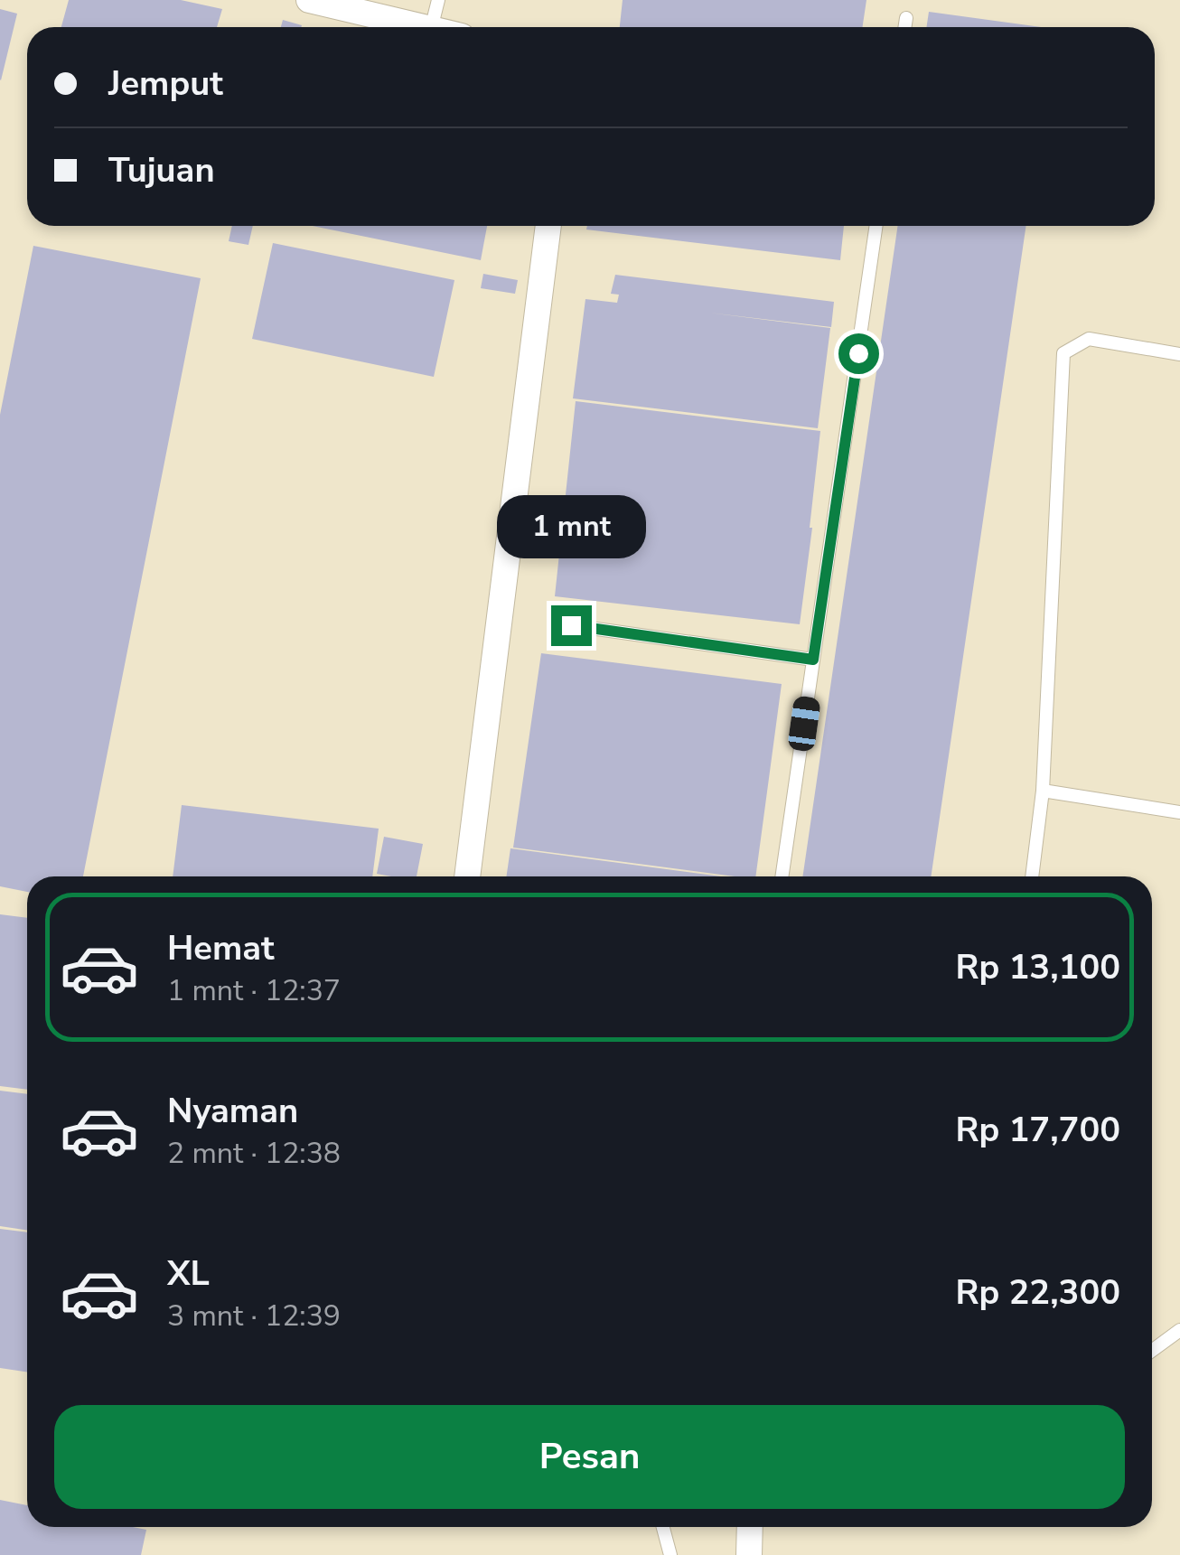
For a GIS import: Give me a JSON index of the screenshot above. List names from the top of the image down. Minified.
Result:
{"page":{"banner":["Jemput","Tujuan"],"bubble":"1 mnt","list":[{"name":"Hemat","note":"1 mnt · 12:37","value":"Rp 13,100"},{"name":"Nyaman","note":"2 mnt · 12:38","value":"Rp 17,700"},{"name":"XL","note":"3 mnt · 12:39","value":"Rp 22,300"}],"buttons":"Pesan"}}
